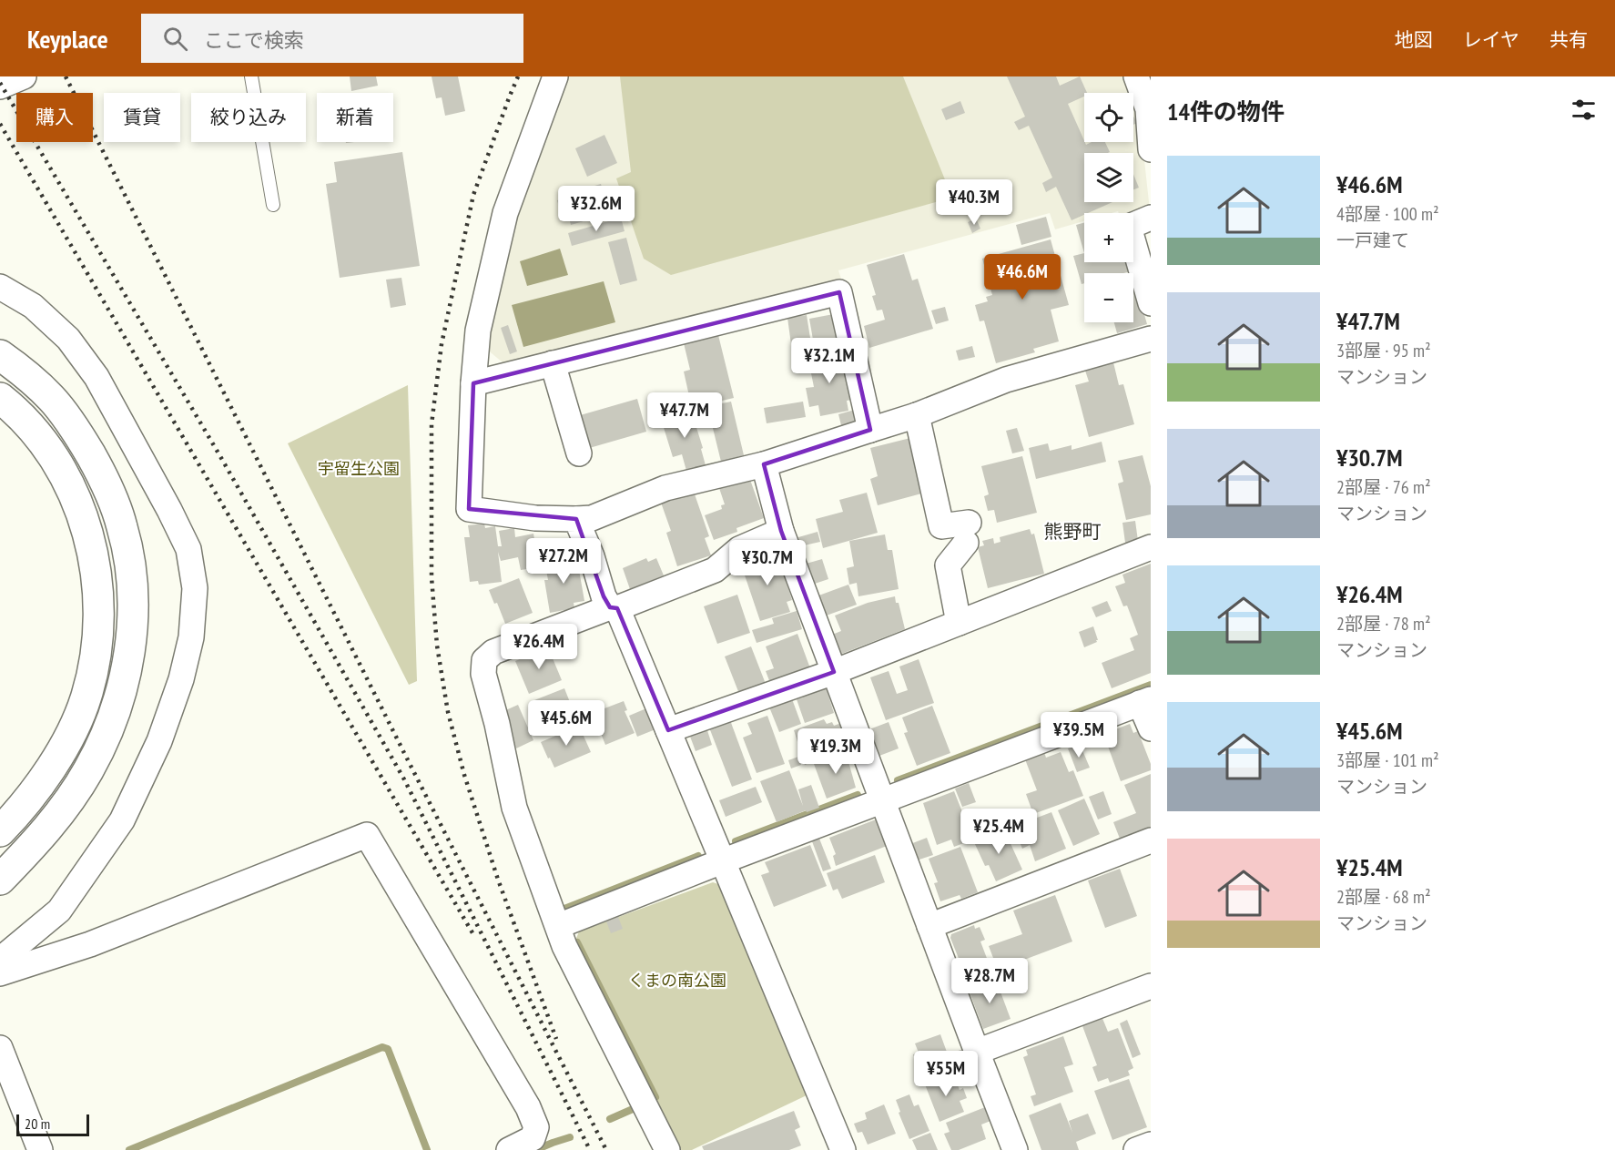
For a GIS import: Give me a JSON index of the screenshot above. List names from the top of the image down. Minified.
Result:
{"districts":["熊野町"],"parks":["宇留生公園","くまの南公園"],"scale_bar":"20 m","page":{"header":"Keyplace","search":"ここで検索","nav":["地図","レイヤ","共有"],"heading":"14件の物件","map_buttons":["+","−"],"chip":["購入","賃貸","絞り込み","新着"],"list":[{"name":"¥46.6M","note":"4部屋 · 100 m² · 一戸建て"},{"name":"¥47.7M","note":"3部屋 · 95 m² · マンション"},{"name":"¥30.7M","note":"2部屋 · 76 m² · マンション"},{"name":"¥26.4M","note":"2部屋 · 78 m² · マンション"},{"name":"¥45.6M","note":"3部屋 · 101 m² · マンション"},{"name":"¥25.4M","note":"2部屋 · 68 m² · マンション"}],"price":["¥40.3M","¥32.6M","¥46.6M","¥32.1M","¥47.7M","¥27.2M","¥30.7M","¥26.4M","¥45.6M","¥39.5M","¥19.3M","¥25.4M","¥28.7M","¥55M"],"scale":"20 m"}}
